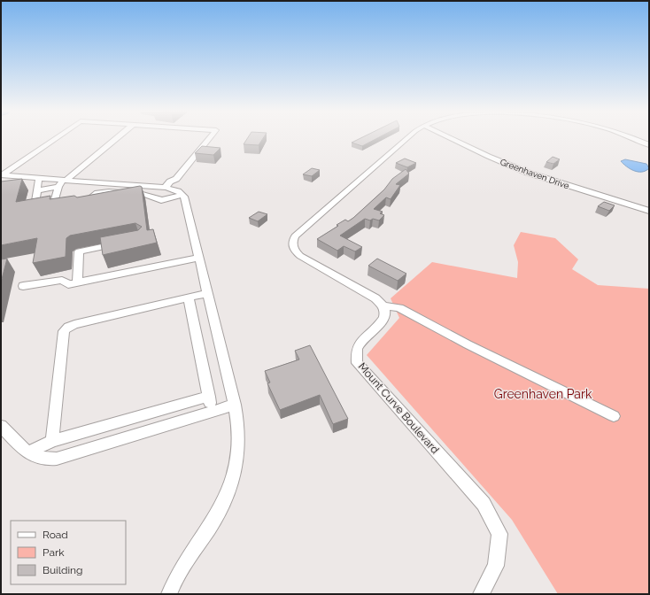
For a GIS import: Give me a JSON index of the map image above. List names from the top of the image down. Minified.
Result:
{"streets":{"street":["Greenhaven Drive","Mount Curve Boulevard"]},"parks":["Greenhaven Park"],"legend":["Road","Park","Building"]}
